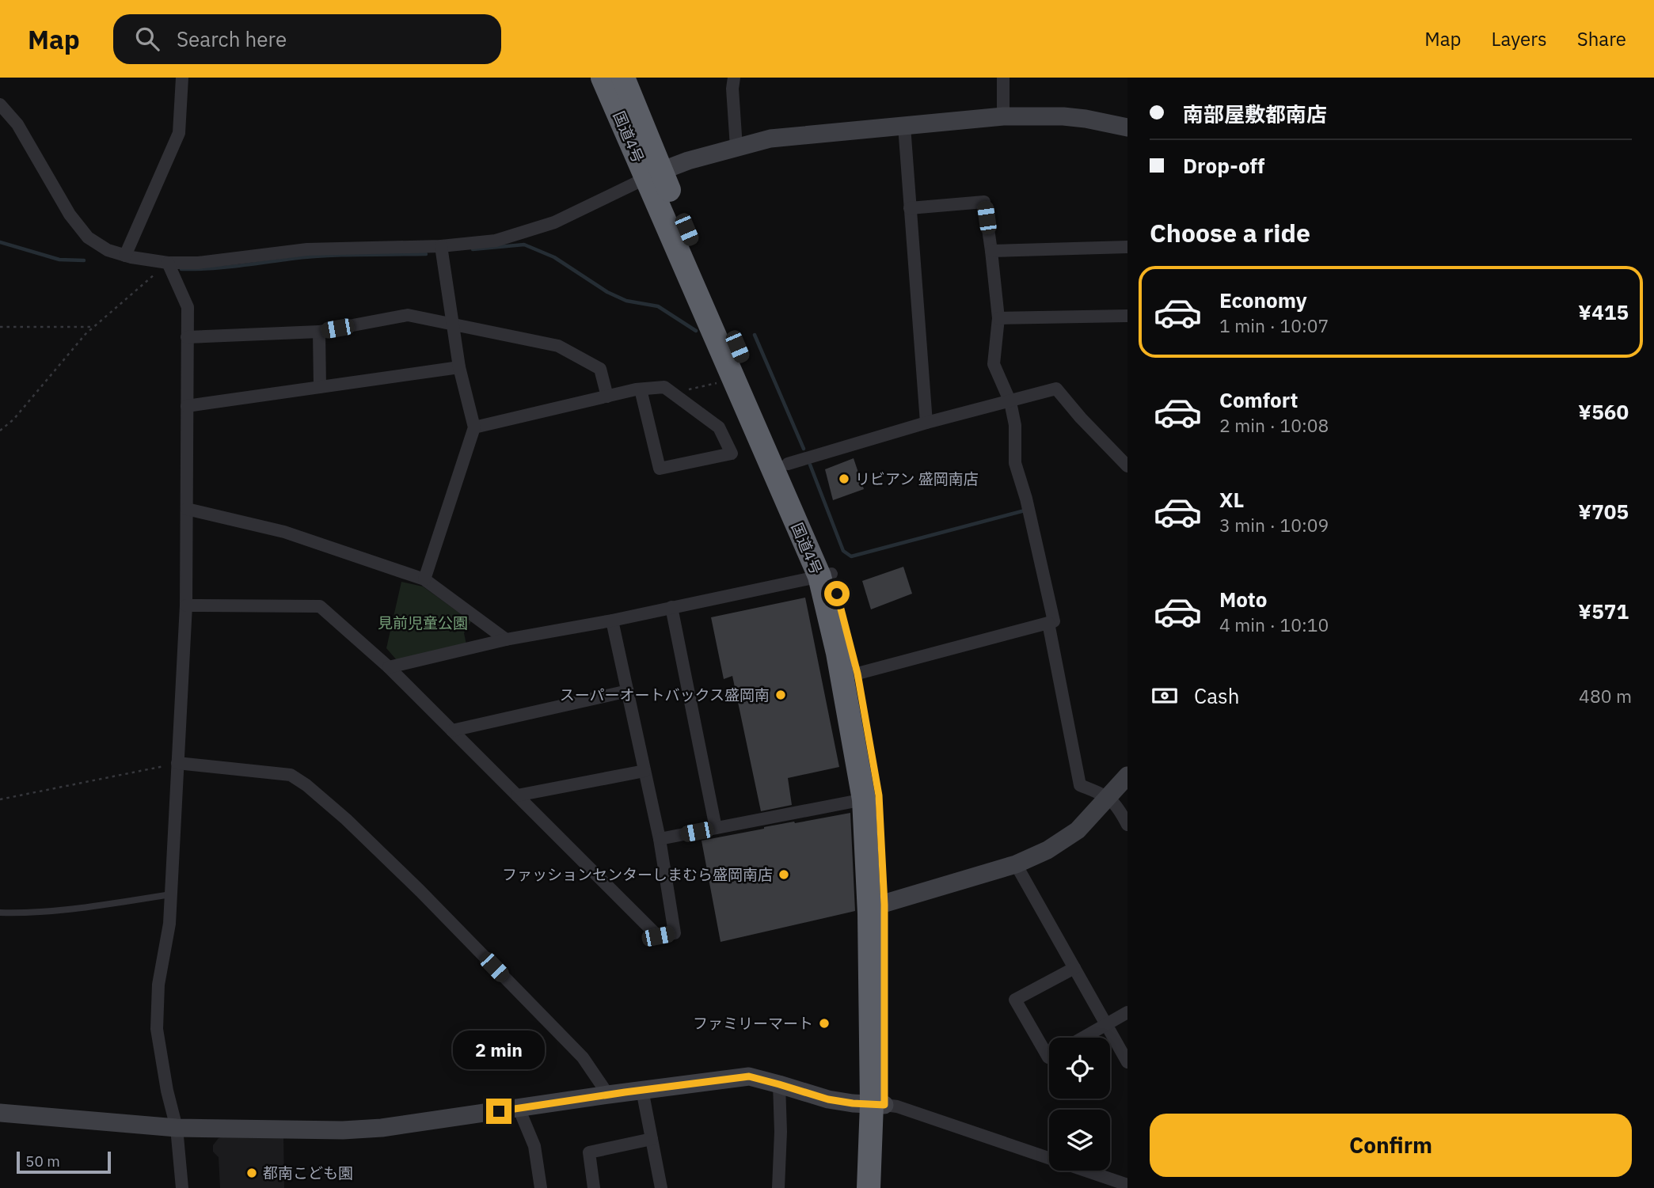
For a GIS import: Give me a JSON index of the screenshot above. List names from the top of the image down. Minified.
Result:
{"streets":{"highway":["国道4号"]},"parks":["見前児童公園"],"places":["リビアン 盛岡南店","スーパーオートバックス盛岡南","ファッションセンターしまむら盛岡南店","ファミリーマート","都南こども園"],"scale_bar":"50 m","page":{"header":"Map","search":"Search here","nav":["Map","Layers","Share"],"banner":["南部屋敷都南店","Drop-off"],"heading":"Choose a ride","list":[{"name":"Economy","note":"1 min · 10:07","value":"¥415"},{"name":"Comfort","note":"2 min · 10:08","value":"¥560"},{"name":"XL","note":"3 min · 10:09","value":"¥705"},{"name":"Moto","note":"4 min · 10:10","value":"¥571"}],"pay":["Cash","480 m"],"bubble":"2 min","buttons":"Confirm","scale":"50 m"}}
